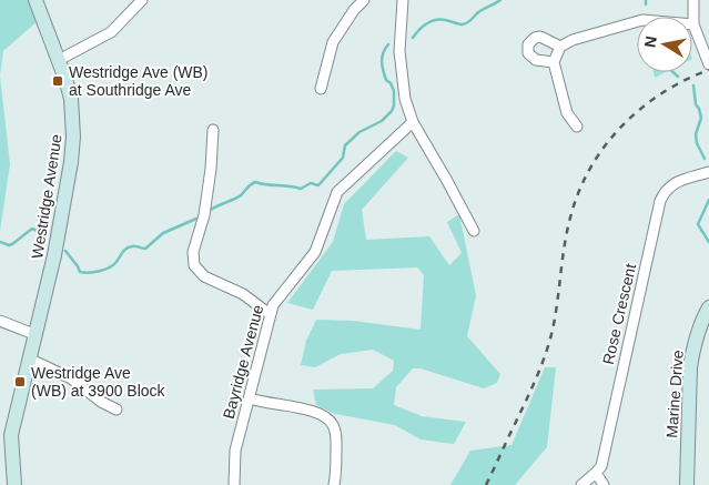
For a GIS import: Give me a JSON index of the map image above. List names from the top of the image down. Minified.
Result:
{"streets":{"street":["Westridge Avenue","Rose Crescent","Bayridge Avenue","Marine Drive"]},"places":{"transit":["Westridge Ave (WB) at Southridge Ave","Westridge Ave (WB) at 3900 Block"]},"north":"left"}
